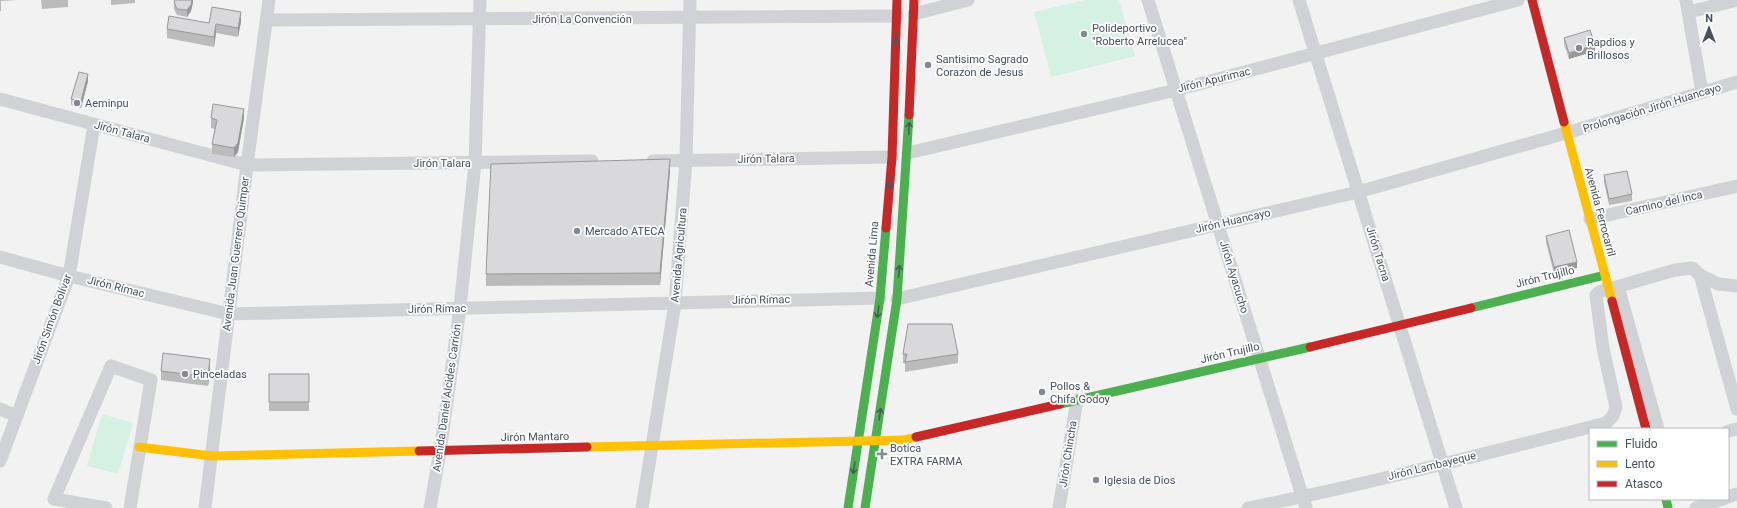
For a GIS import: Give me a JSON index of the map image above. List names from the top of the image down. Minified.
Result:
{"streets":{"street":["Jirón La Convención","Jirón Apurimac","Prolongación Jirón Huancayo","Jirón Talara","Camino del Inca","Avenida Ferrocarril","Jirón Huancayo","Avenida Juan Guerrero Quimper","Avenida Lima","Jirón Tacna","Avenida Agricultura","Jirón Ayacucho","Jirón Trujillo","Jirón Rímac","Jirón Simón Bolívar","Avenida Daniel Alcides Carrión","Jirón Mantaro","Jirón Chincha","Jirón Lambayeque"]},"crossings":[["Jirón La Convención","Avenida Juan Guerrero Quimper"],["Jirón La Convención","Avenida Lima"],["Jirón La Convención","Avenida Agricultura"],["Jirón La Convención","Avenida Daniel Alcides Carrión"],["Jirón Apurimac","Jirón Tacna"],["Jirón Apurimac","Jirón Ayacucho"],["Prolongación Jirón Huancayo","Avenida Ferrocarril"],["Prolongación Jirón Huancayo","Jirón Huancayo"],["Jirón Talara","Avenida Juan Guerrero Quimper"],["Jirón Talara","Avenida Lima"],["Jirón Talara","Avenida Agricultura"],["Jirón Talara","Jirón Simón Bolívar"],["Jirón Talara","Avenida Daniel Alcides Carrión"],["Camino del Inca","Avenida Ferrocarril"],["Avenida Ferrocarril","Jirón Huancayo"],["Avenida Ferrocarril","Jirón Trujillo"],["Avenida Ferrocarril","Jirón Lambayeque"],["Jirón Huancayo","Jirón Tacna"],["Jirón Huancayo","Jirón Ayacucho"],["Avenida Juan Guerrero Quimper","Jirón Rímac"],["Avenida Juan Guerrero Quimper","Jirón Mantaro"],["Avenida Lima","Jirón Trujillo"],["Avenida Lima","Jirón Rímac"],["Avenida Lima","Jirón Mantaro"],["Jirón Tacna","Jirón Trujillo"],["Jirón Tacna","Jirón Lambayeque"],["Avenida Agricultura","Jirón Rímac"],["Avenida Agricultura","Jirón Mantaro"],["Jirón Ayacucho","Jirón Trujillo"],["Jirón Ayacucho","Jirón Lambayeque"],["Jirón Trujillo","Jirón Mantaro"],["Jirón Trujillo","Jirón Chincha"],["Jirón Rímac","Jirón Simón Bolívar"],["Jirón Rímac","Avenida Daniel Alcides Carrión"],["Avenida Daniel Alcides Carrión","Jirón Mantaro"]],"places":{"other":["Polideportivo \"Roberto Arrelucea\"","Rapdios y Brillosos","Santisimo Sagrado Corazon de Jesus","Aeminpu","Mercado ATECA","Pinceladas","Pollos & Chifa Godoy","Iglesia de Dios"],"health":["Botica EXTRA FARMA"]},"legend":["Fluido","Lento","Atasco"],"north":"top"}
